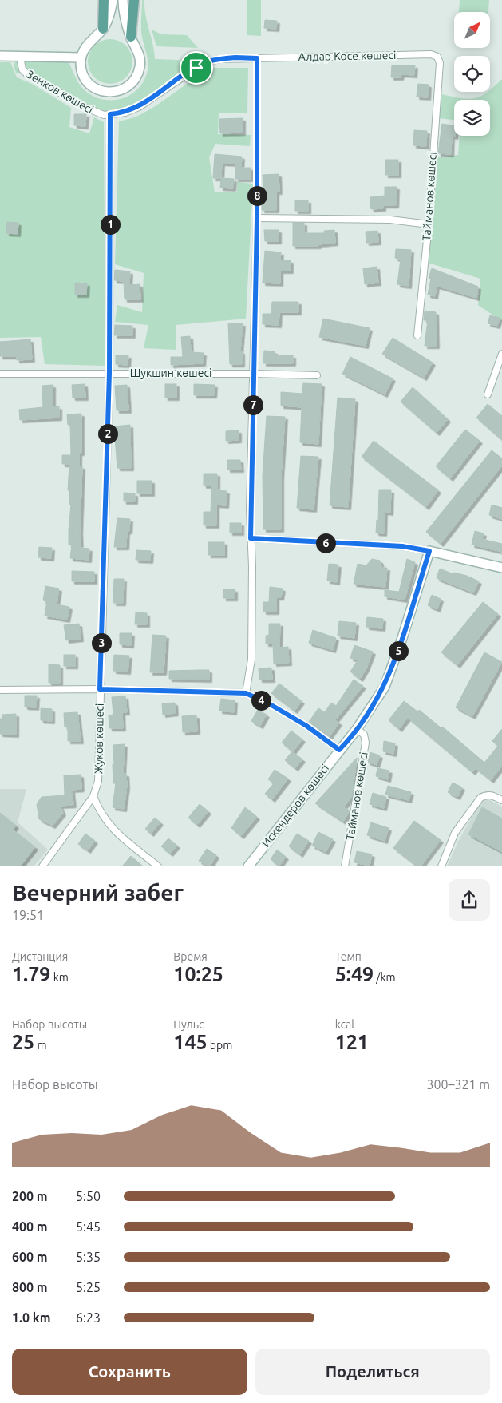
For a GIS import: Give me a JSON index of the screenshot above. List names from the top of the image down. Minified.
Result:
{"streets":{"street":["Алдар Көсе көшесі","Зенков көшесі","Тайманов көшесі","Шукшин көшесі","Жуков көшесі","Искендеров көшесі"]},"crossings":[["Алдар Көсе көшесі","Зенков көшесі"],["Алдар Көсе көшесі","Тайманов көшесі"],["Алдар Көсе көшесі","Жуков көшесі"],["Зенков көшесі","Жуков көшесі"],["Тайманов көшесі","Искендеров көшесі"],["Шукшин көшесі","Жуков көшесі"]],"north":"top right","page":{"pins":["8","1","7","2","6","3","5","4"],"heading":["Вечерний забег","19:51"],"stats":[["Дистанция","1.79 km"],["Время","10:25"],["Темп","5:49 /km"],["Набор высоты","25 m"],["Пульс","145 bpm"],["kcal","121"]],"chart":["Набор высоты","300–321 m"],"list":[{"name":"200 m","note":"5:50"},{"name":"400 m","note":"5:45"},{"name":"600 m","note":"5:35"},{"name":"800 m","note":"5:25"},{"name":"1.0 km","note":"6:23"}],"buttons":["Сохранить","Поделиться"]}}
